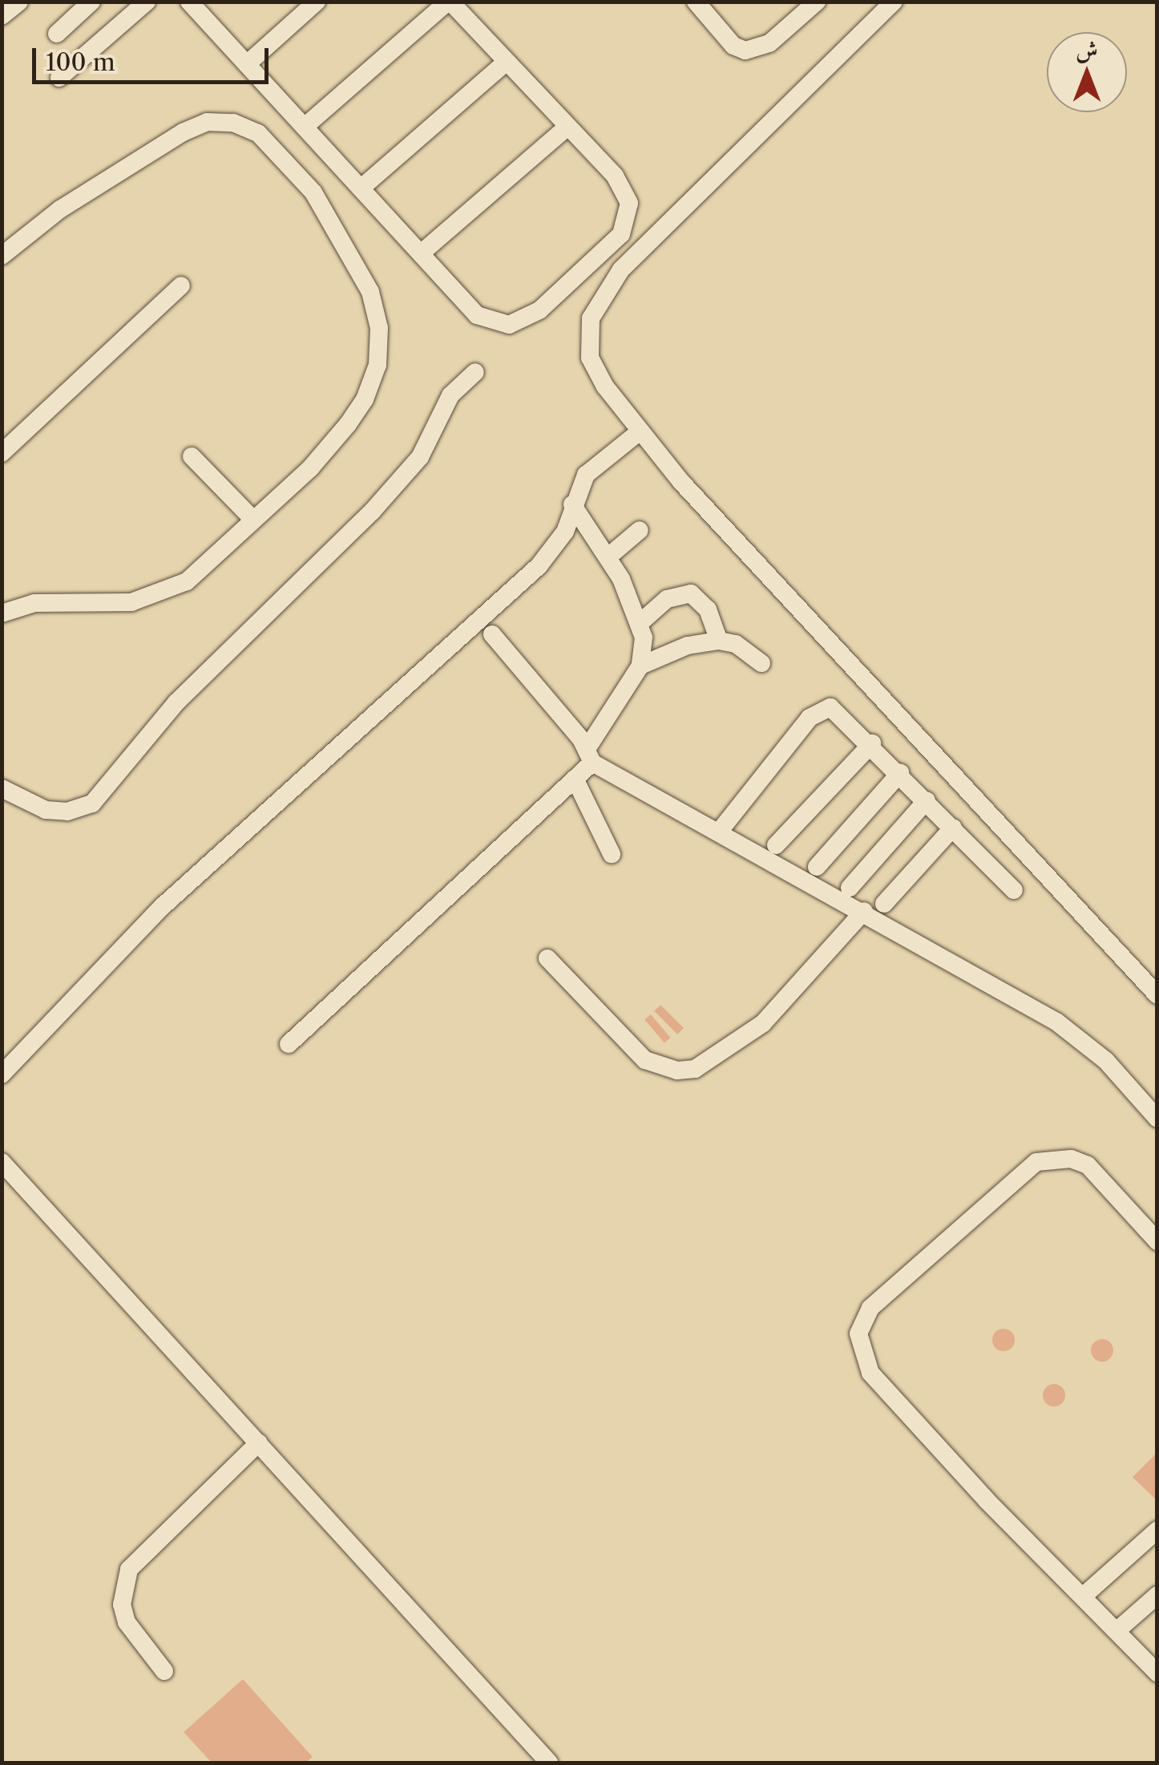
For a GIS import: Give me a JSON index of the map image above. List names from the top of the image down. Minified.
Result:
{"scale_bar":"100 m","north":"top"}
